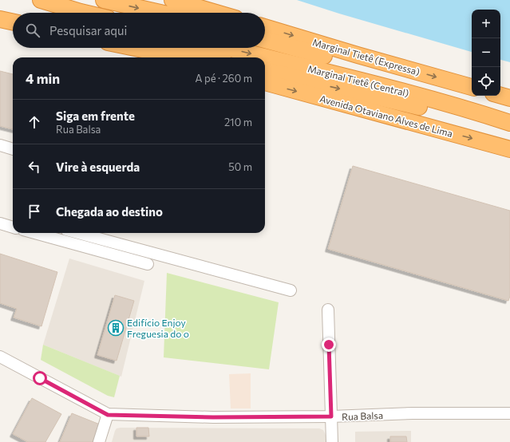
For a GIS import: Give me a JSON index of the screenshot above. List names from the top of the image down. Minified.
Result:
{"streets":{"highway":["Marginal Tietê (Expressa)","Marginal Tietê (Central)","Avenida Otaviano Alves de Lima"],"street":["Rua Balsa"]},"places":{"building":["Edifício Enjoy Freguesia do o"]},"page":{"map_buttons":["+","−"],"search":"Pesquisar aqui","heading":["4 min","A pé · 260 m"],"list":[["Siga em frente","Rua Balsa","210 m"],["Vire à esquerda","50 m"],"Chegada ao destino"]}}
